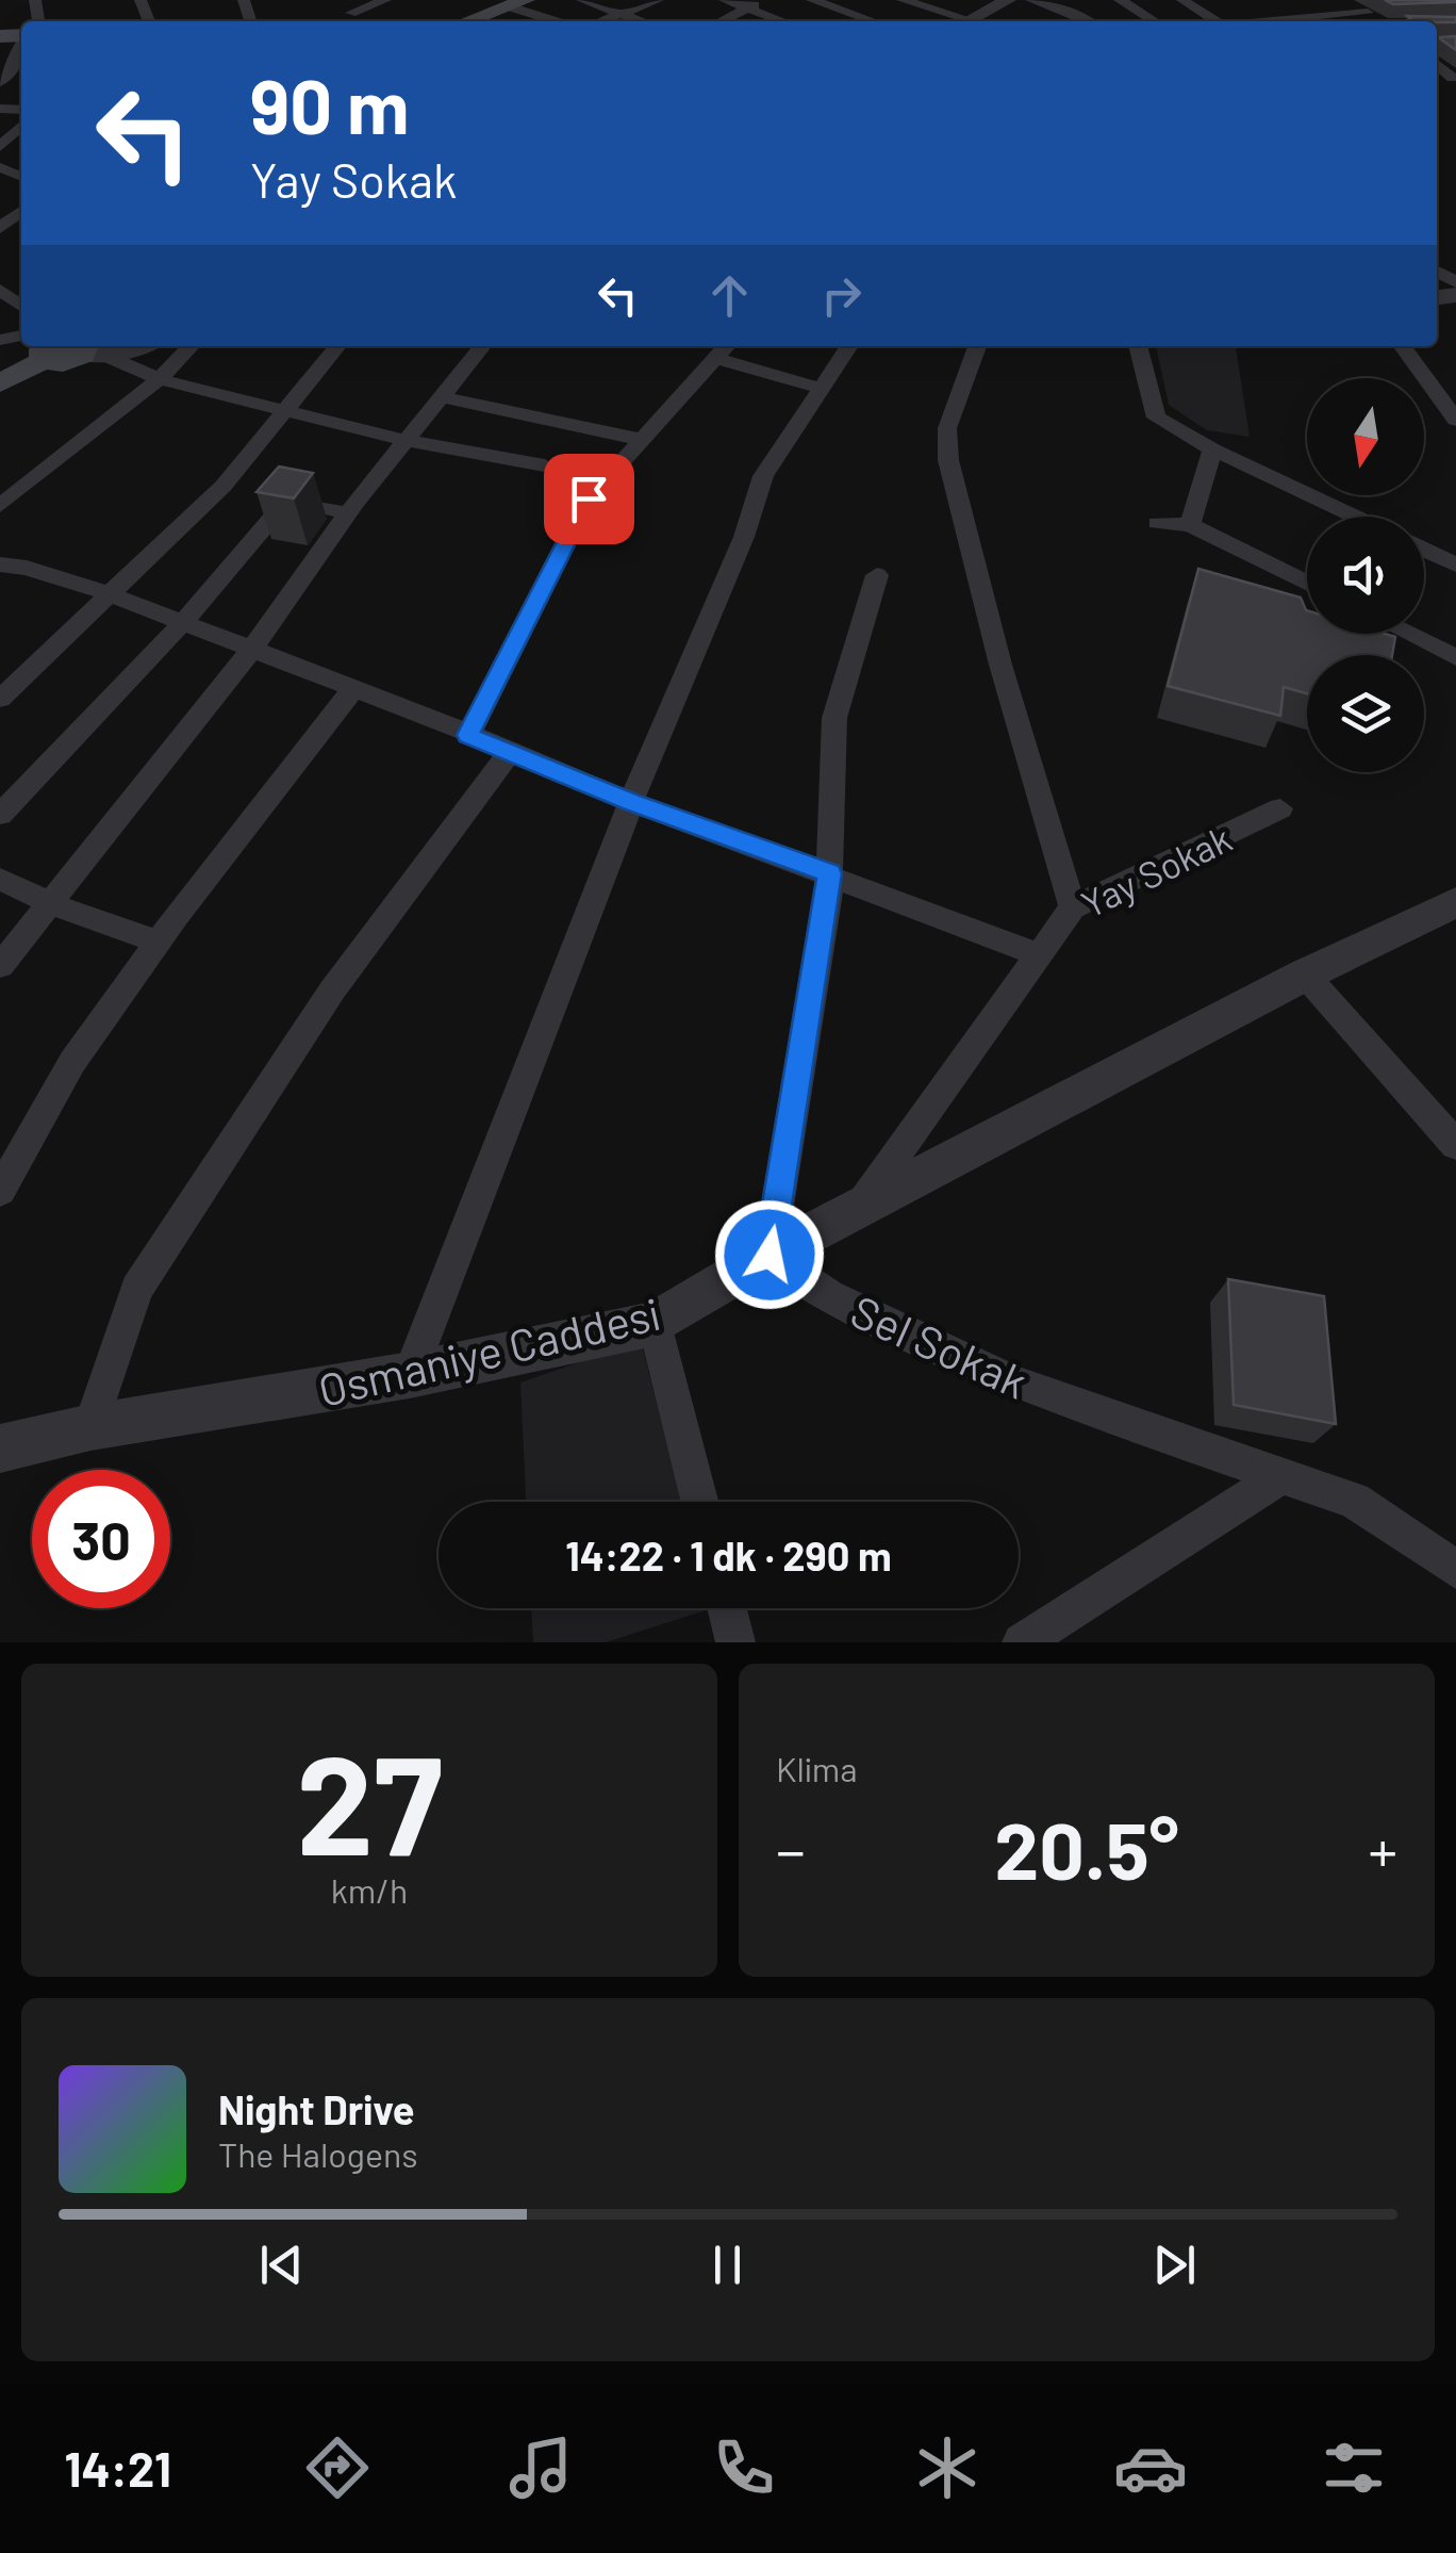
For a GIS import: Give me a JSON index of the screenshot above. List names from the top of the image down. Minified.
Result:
{"streets":{"street":["Yay Sokak","Sel Sokak","Osmaniye Caddesi"]},"crossings":[["Yay Sokak","Osmaniye Caddesi"],["Sel Sokak","Osmaniye Caddesi"]],"north":"bottom","page":{"turn":["90 m","Yay Sokak"],"limit":"30","trip":"14:22 · 1 dk · 290 m","tile":[["27","km/h"],"Klima"],"heat":["−","20.5°","+"],"song":["Night Drive","The Halogens"],"tabs":"14:21"}}
